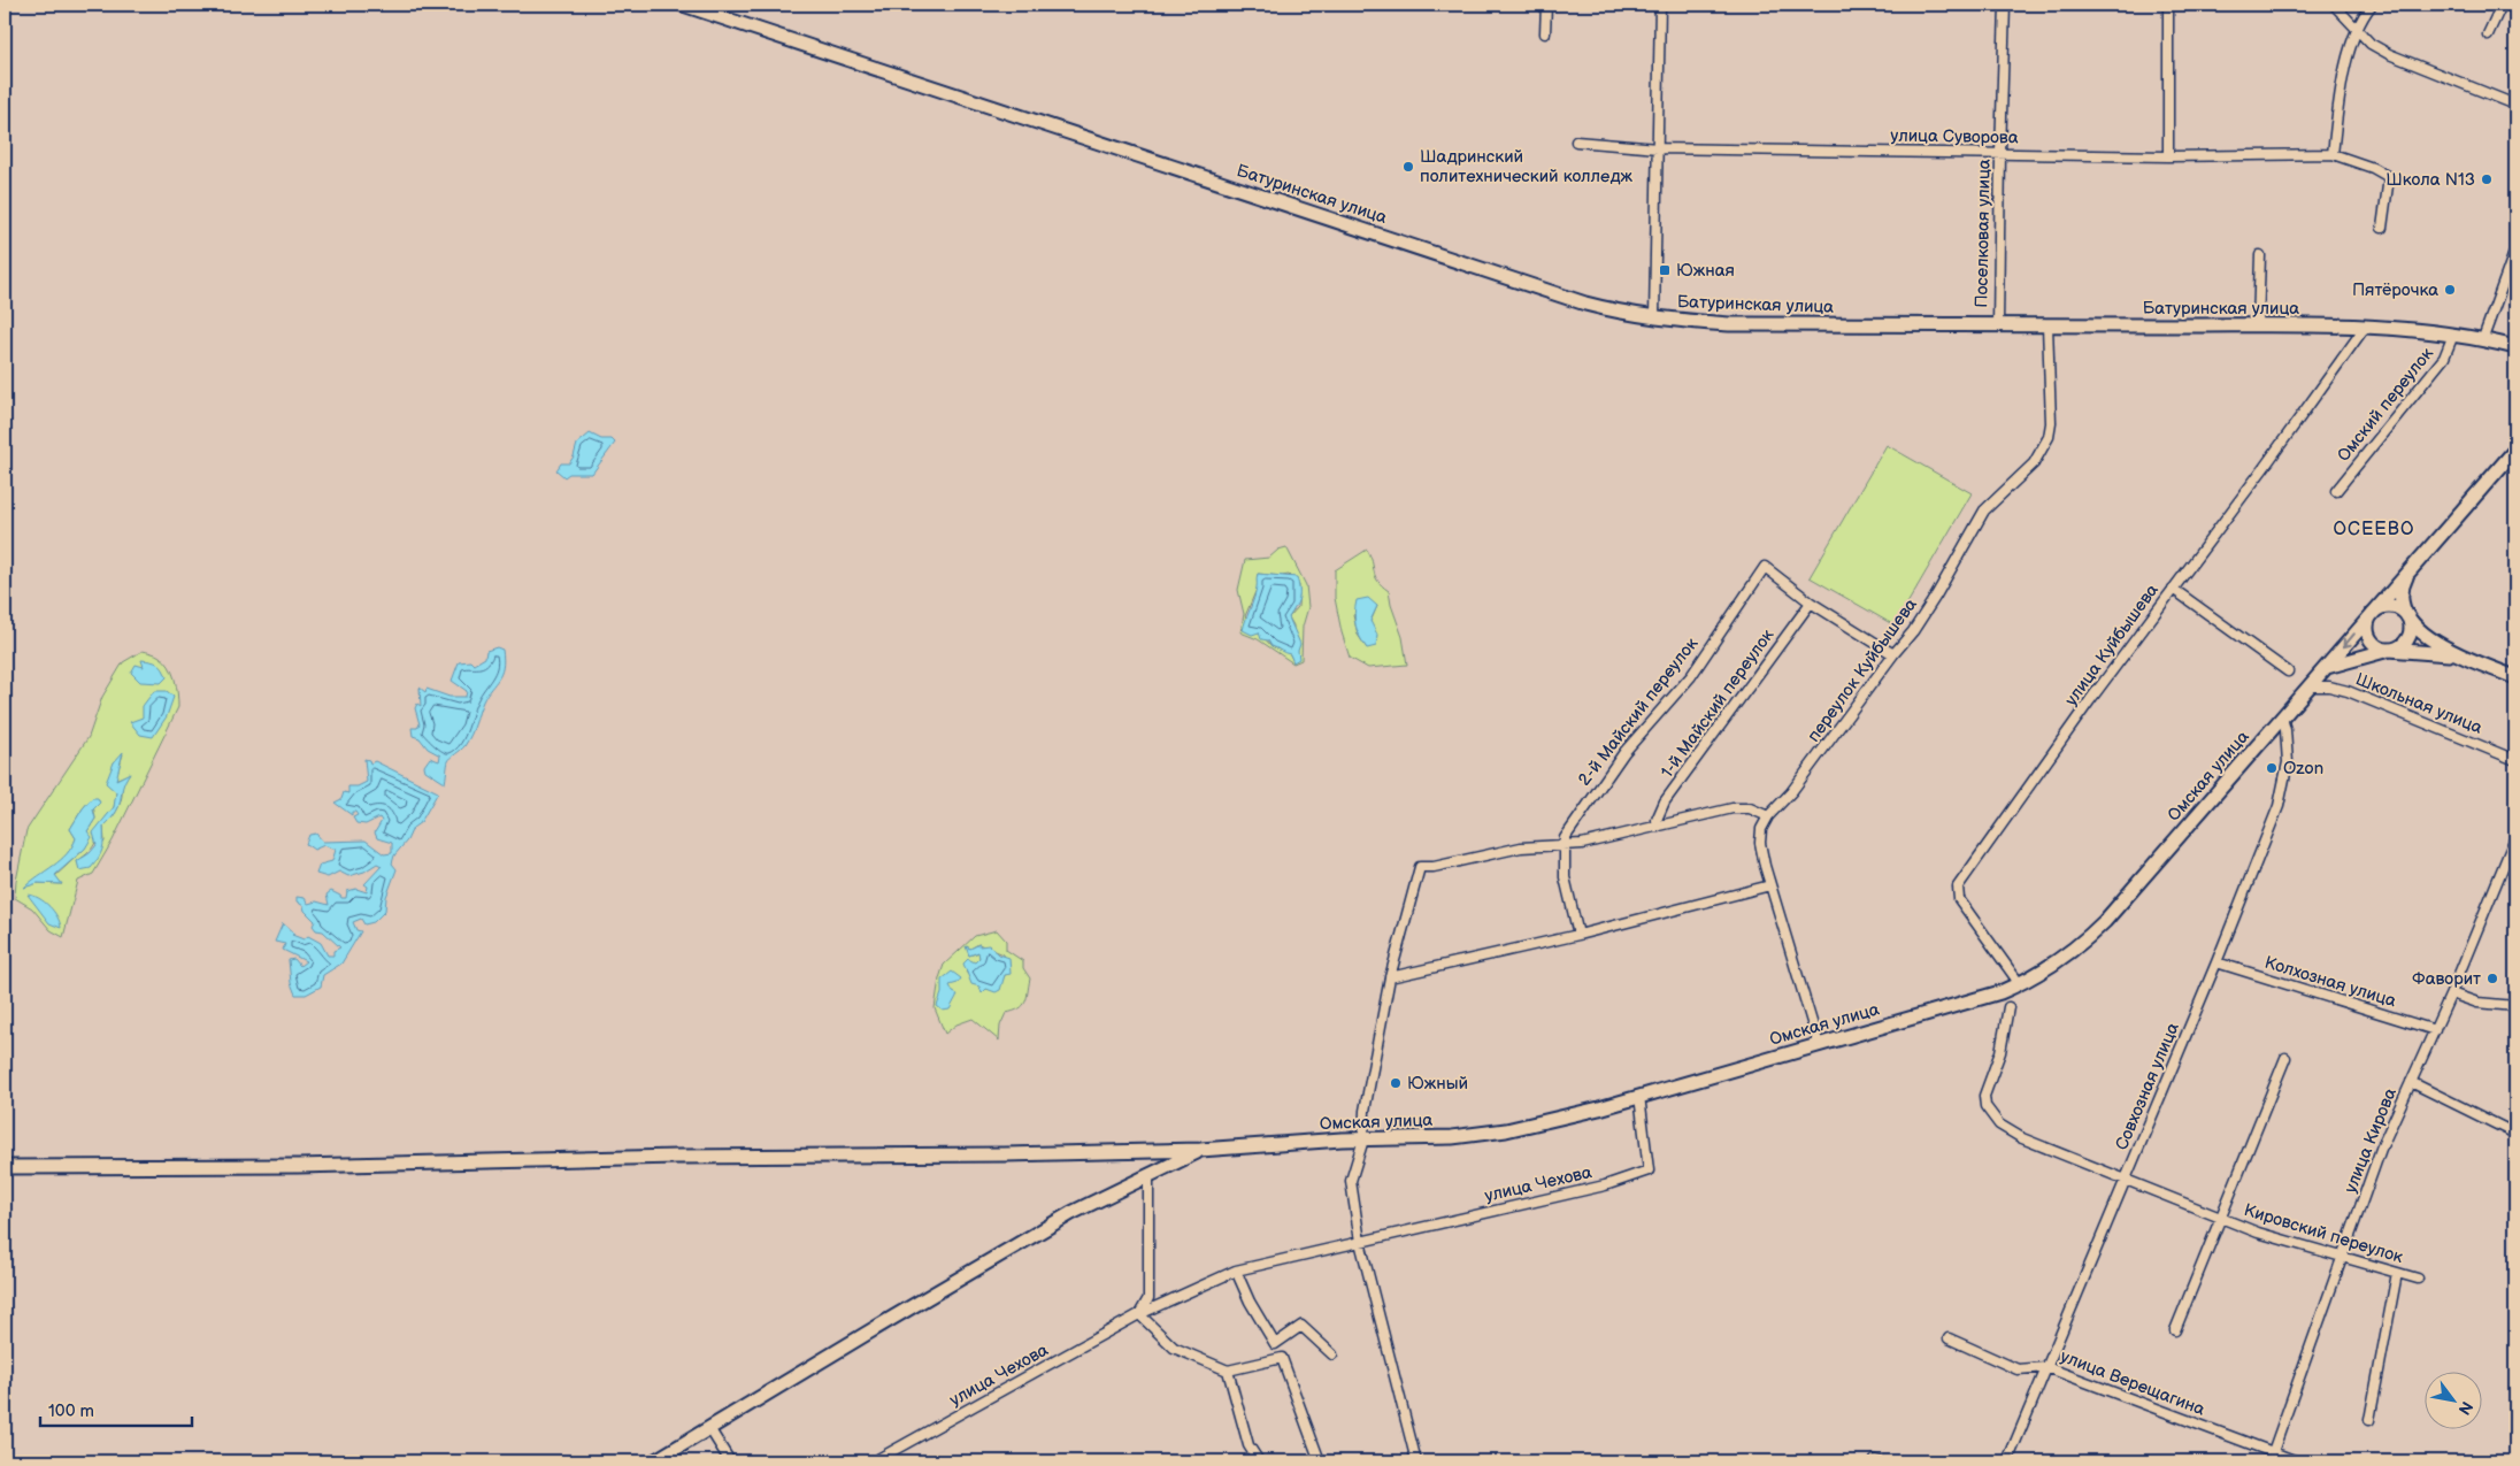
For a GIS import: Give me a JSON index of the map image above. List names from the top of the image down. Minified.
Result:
{"streets":{"street":["улица Суворова","Батуринская улица","Поселковая улица","Омский переулок","улица Куйбышева","переулок Куйбышева","1-й Майский переулок","Школьная улица","2-й Майский переулок","Омская улица","Колхозная улица","Совхозная улица","улица Кирова","улица Чехова","Кировский переулок","улица Верещагина"]},"crossings":[["улица Суворова","Поселковая улица"],["Батуринская улица","Поселковая улица"],["Батуринская улица","Омский переулок"],["Батуринская улица","улица Куйбышева"],["Батуринская улица","переулок Куйбышева"],["улица Куйбышева","Омская улица"],["переулок Куйбышева","2-й Майский переулок"],["переулок Куйбышева","Омская улица"],["1-й Майский переулок","2-й Майский переулок"],["Школьная улица","Омская улица"],["Омская улица","Совхозная улица"],["Омская улица","улица Чехова"],["Колхозная улица","Совхозная улица"],["Колхозная улица","улица Кирова"],["Совхозная улица","Кировский переулок"],["Совхозная улица","улица Верещагина"],["улица Кирова","Кировский переулок"],["улица Кирова","улица Верещагина"]],"districts":["ОСЕЕВО"],"places":{"other":["Шадринский политехнический колледж","Школа N13","Пятёрочка","Ozon","Фаворит","Южный"],"transit":["Южная"]},"scale_bar":"100 m","north":"bottom right"}
